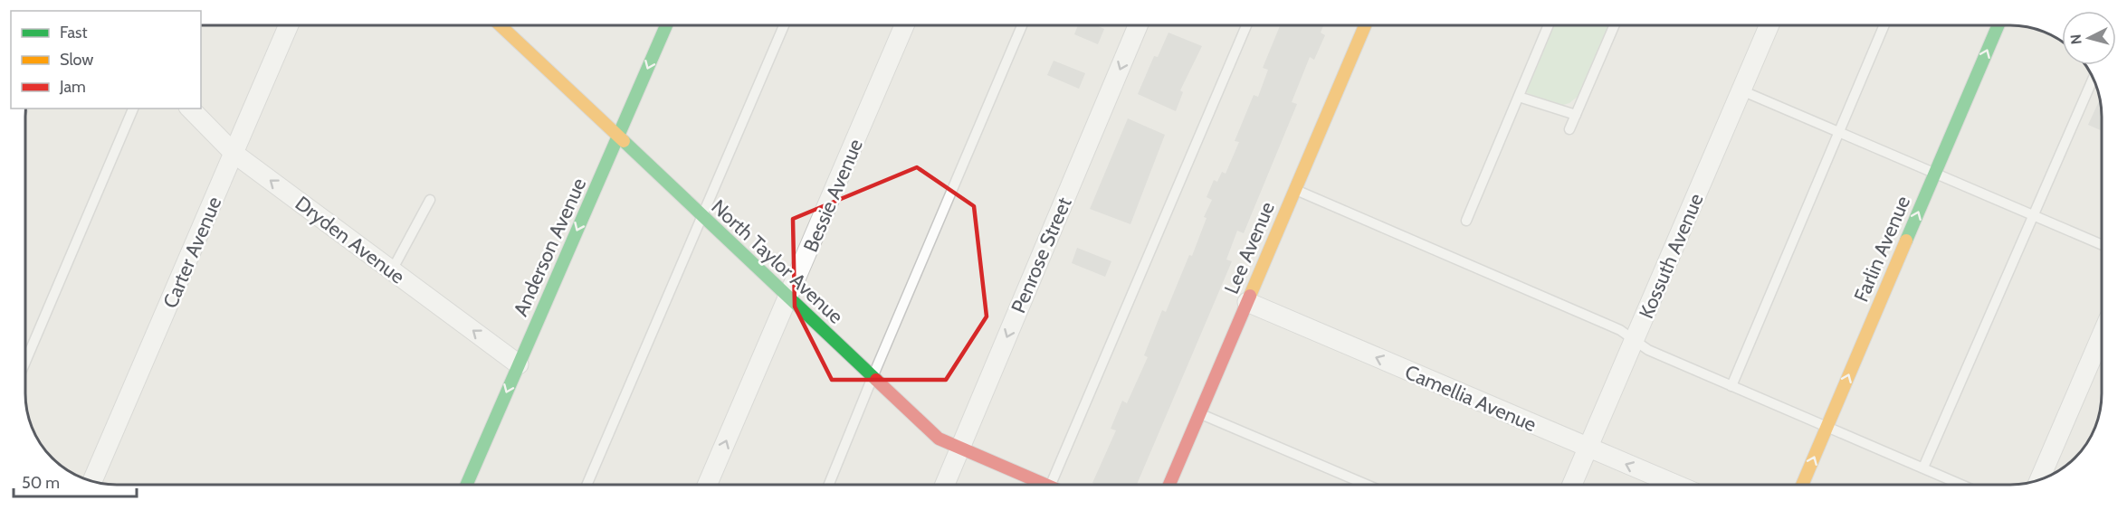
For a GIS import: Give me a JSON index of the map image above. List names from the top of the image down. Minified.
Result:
{"streets":{"street":["Bessie Avenue","Dryden Avenue","Anderson Avenue","Lee Avenue","Farlin Avenue","Carter Avenue","Penrose Street","Kossuth Avenue","North Taylor Avenue","Camellia Avenue"]},"crossings":[["Bessie Avenue","North Taylor Avenue"],["Dryden Avenue","Anderson Avenue"],["Dryden Avenue","Carter Avenue"],["Anderson Avenue","North Taylor Avenue"],["Lee Avenue","Camellia Avenue"],["Penrose Street","North Taylor Avenue"],["Kossuth Avenue","Camellia Avenue"]],"one_way":["Bessie Avenue","Dryden Avenue","Anderson Avenue","Farlin Avenue","Penrose Street","Camellia Avenue"],"legend":["Fast","Slow","Jam"],"scale_bar":"50 m","north":"left"}
